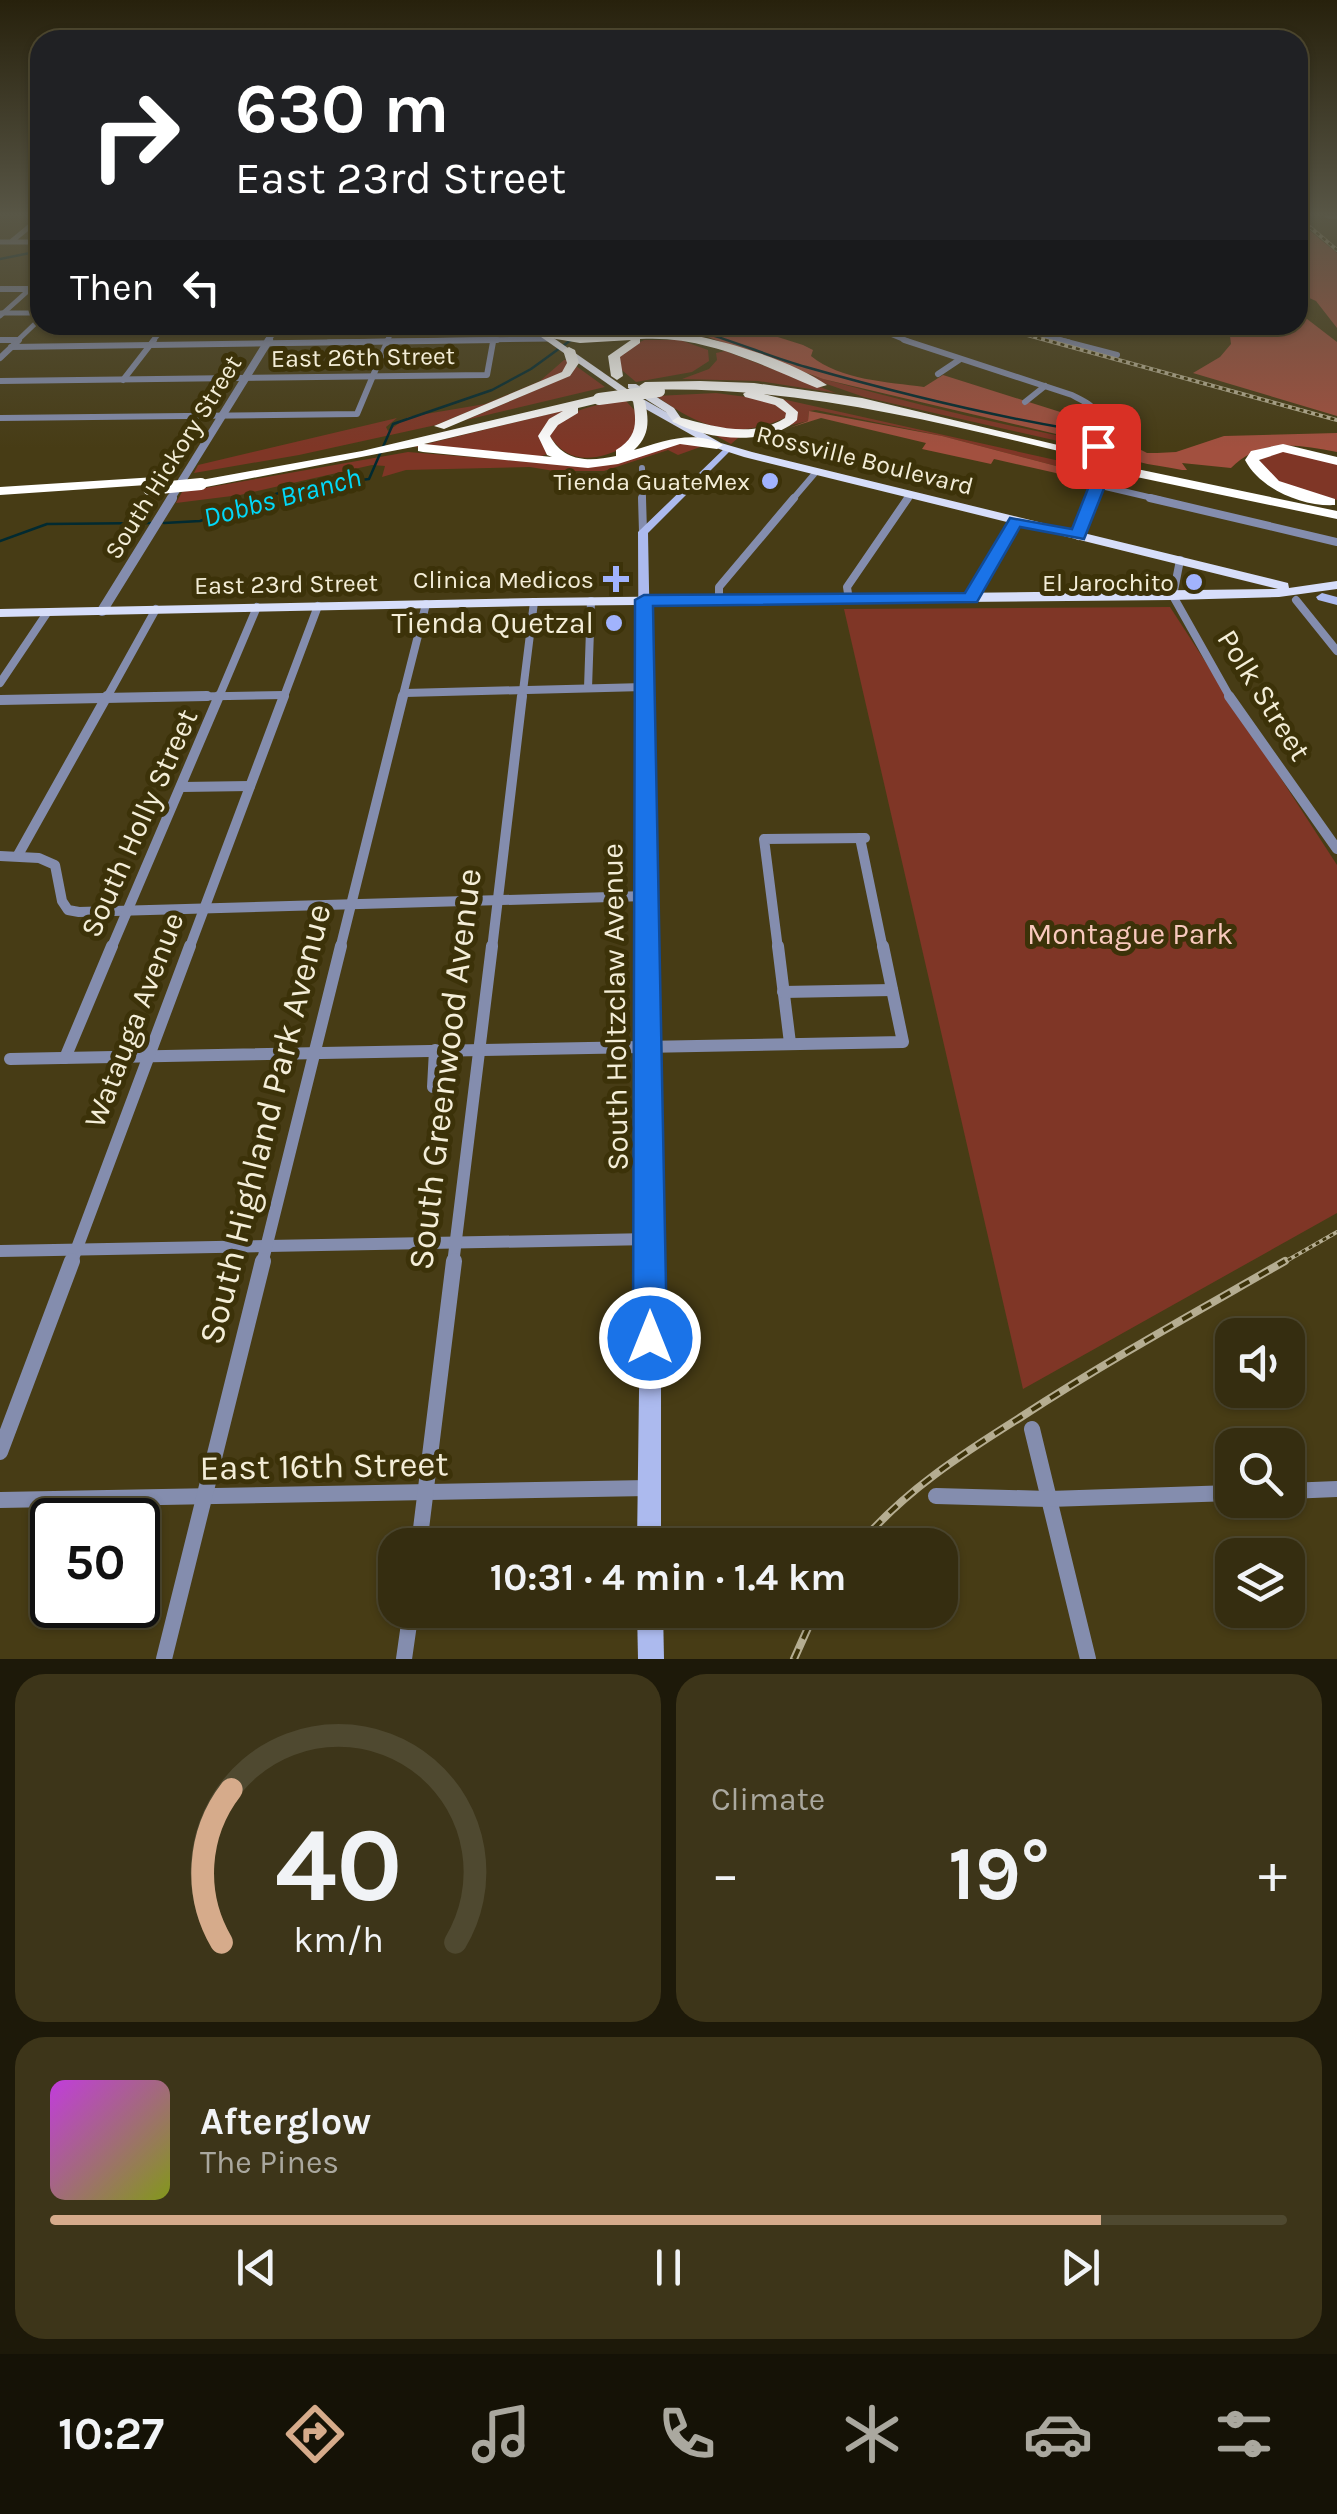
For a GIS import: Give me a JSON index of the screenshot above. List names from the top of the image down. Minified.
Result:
{"streets":{"highway":["Rossville Boulevard"],"main road":["East 23rd Street","South Holtzclaw Avenue"],"street":["East 26th Street","South Hickory Street","Polk Street","South Holly Street","Watauga Avenue","South Greenwood Avenue","South Highland Park Avenue","East 16th Street"]},"crossings":[["East 26th Street","South Hickory Street"],["South Hickory Street","East 23rd Street"],["Rossville Boulevard","East 23rd Street"],["East 23rd Street","Polk Street"],["East 23rd Street","South Holly Street"],["East 23rd Street","South Holtzclaw Avenue"],["East 23rd Street","Watauga Avenue"],["East 23rd Street","South Greenwood Avenue"],["East 23rd Street","South Highland Park Avenue"],["South Holtzclaw Avenue","East 16th Street"],["South Greenwood Avenue","East 16th Street"],["South Highland Park Avenue","East 16th Street"]],"water":["Dobbs Branch"],"parks":["Montague Park"],"places":{"other":["Tienda GuateMex","El Jarochito","Tienda Quetzal"],"health":["Clinica Medicos"]},"page":{"turn":["630 m","East 23rd Street"],"then":"Then","limit":"50","trip":"10:31 · 4 min · 1.4 km","tile":"Climate","heat":["−","19°","+"],"song":["Afterglow","The Pines"],"tabs":"10:27","gauge":["40","km/h"]}}
